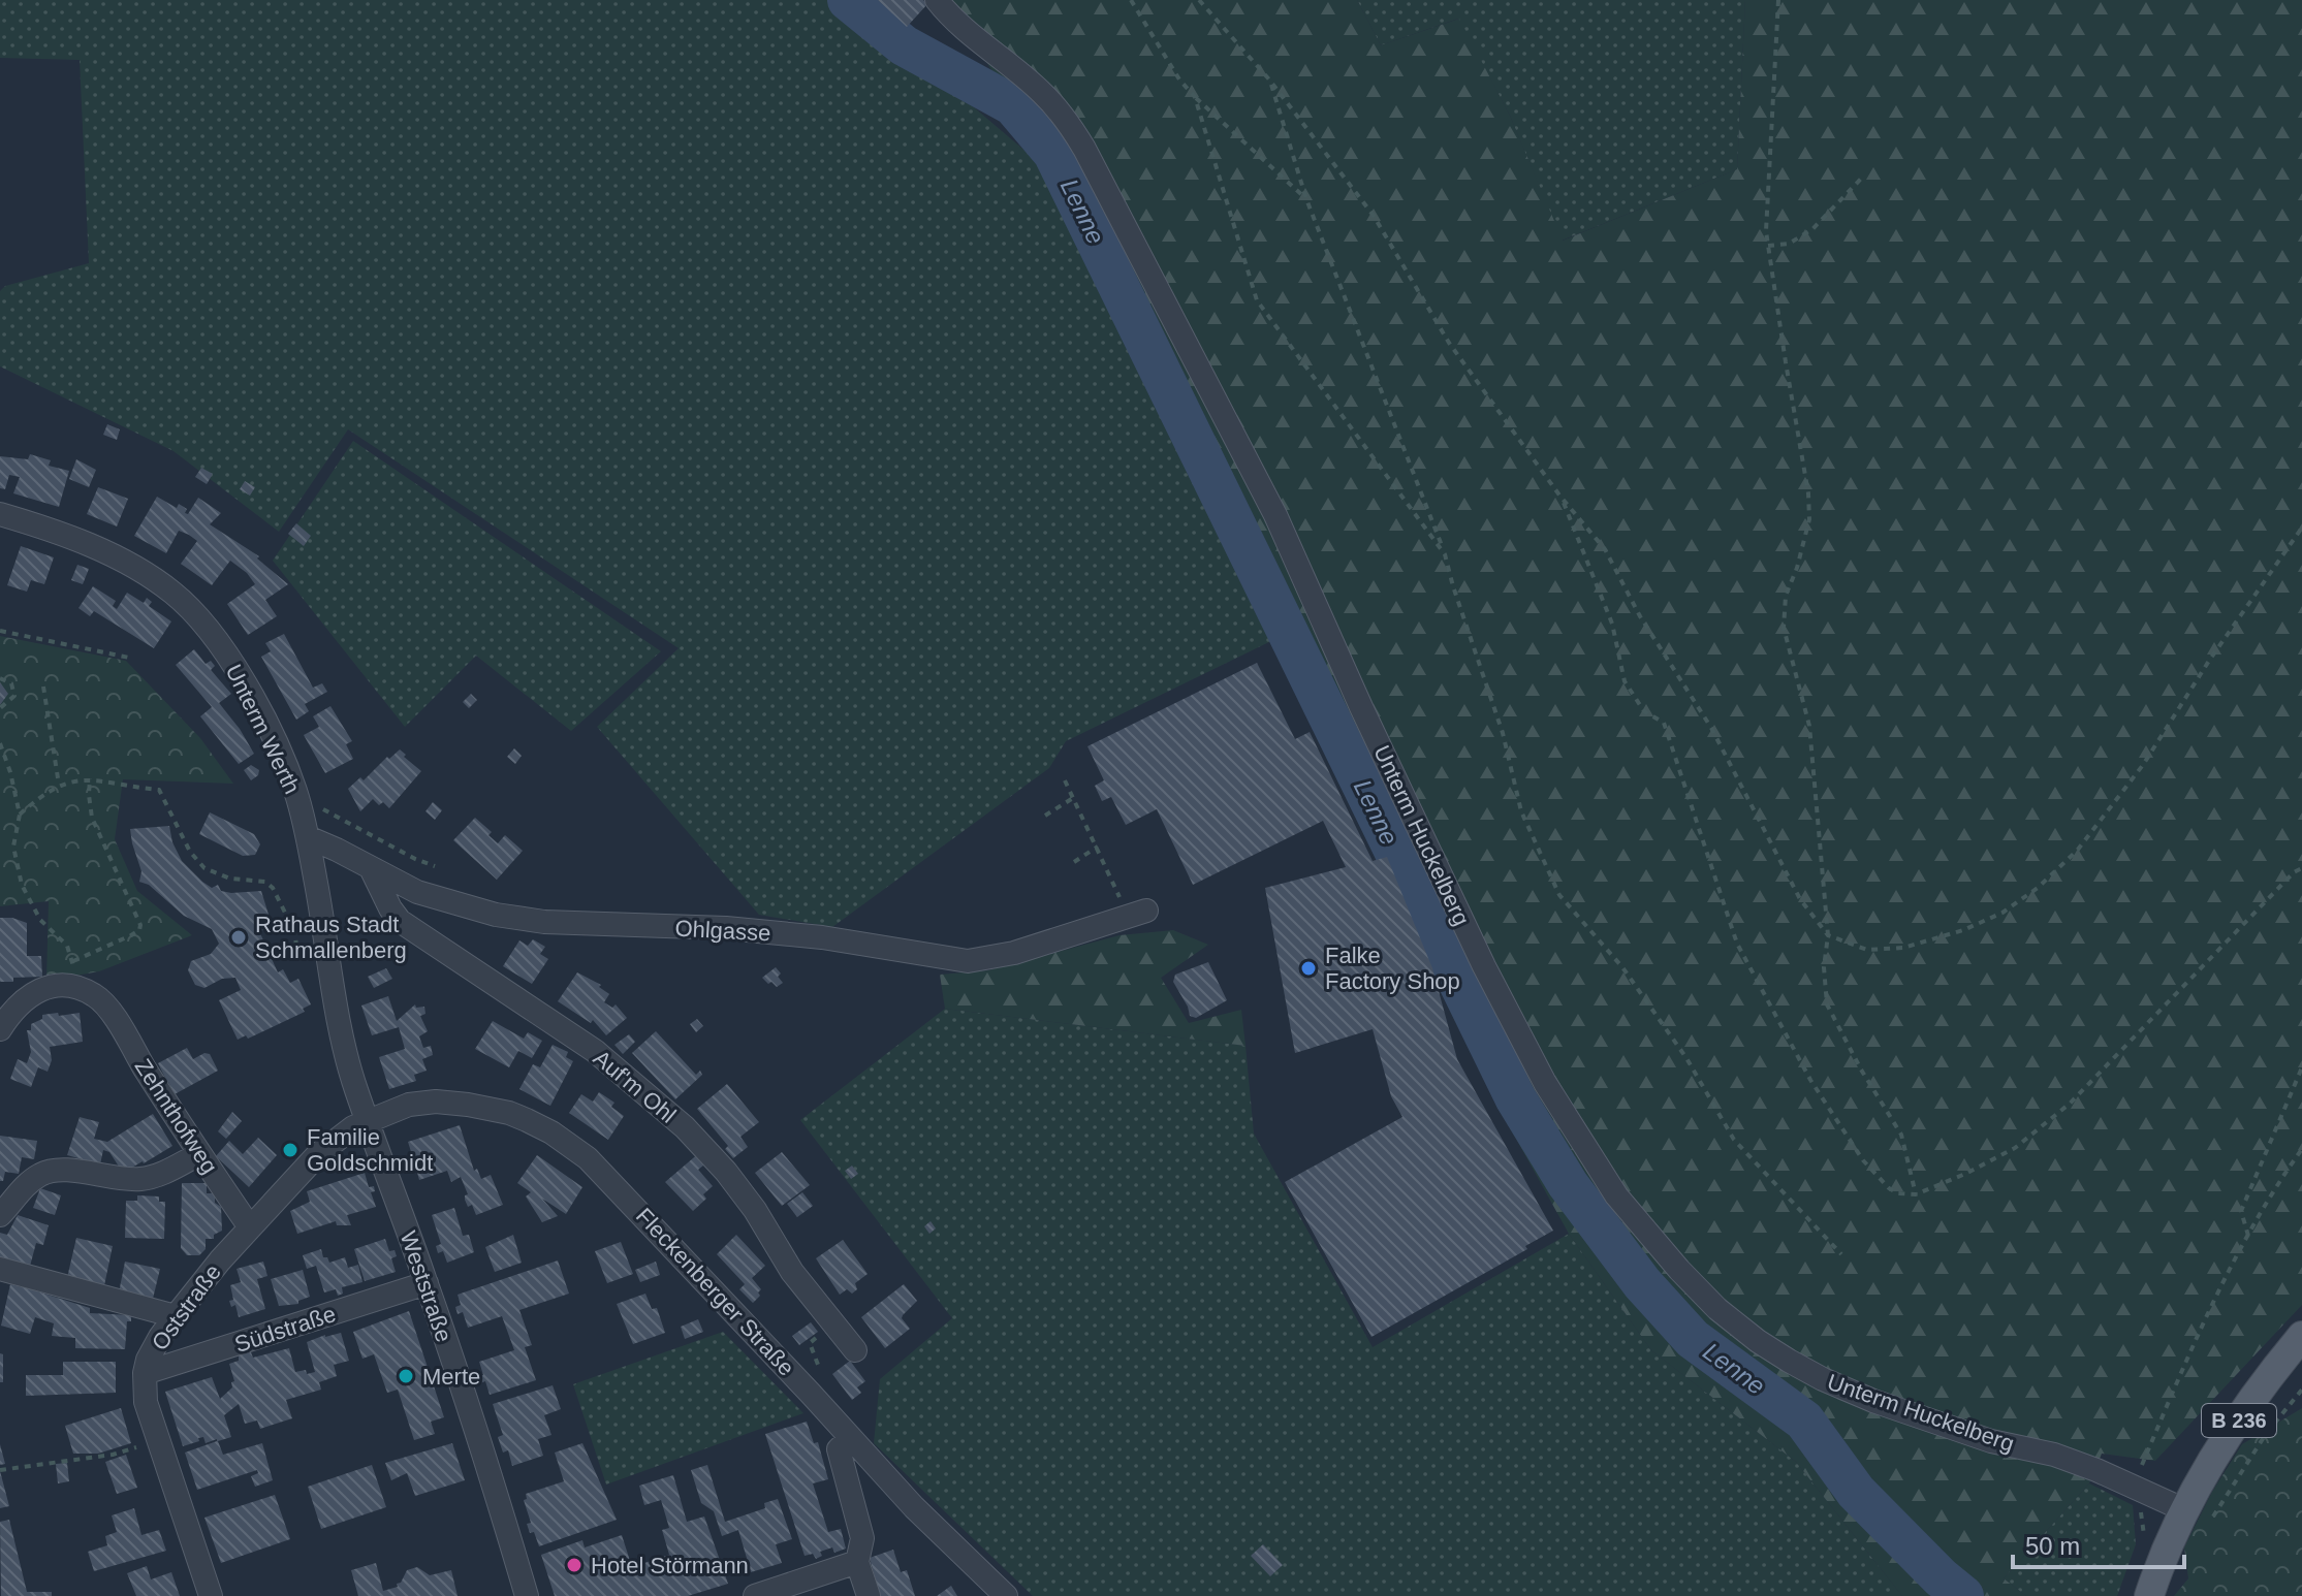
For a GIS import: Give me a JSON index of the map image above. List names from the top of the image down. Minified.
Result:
{"streets":{"main road":["B 236"],"street":["Unterm Werth","Unterm Huckelberg","Ohlgasse","Auf'm Ohl","Zehnthofweg","Weststraße","Fleckenberger Straße","Oststraße","Südstraße"]},"crossings":[["Unterm Werth","Ohlgasse"],["Unterm Werth","Weststraße"],["Unterm Werth","Fleckenberger Straße"],["Unterm Werth","Oststraße"],["Unterm Huckelberg","B 236"],["Ohlgasse","Auf'm Ohl"],["Zehnthofweg","Oststraße"],["Weststraße","Fleckenberger Straße"],["Weststraße","Oststraße"],["Weststraße","Südstraße"],["Fleckenberger Straße","Oststraße"],["Oststraße","Südstraße"]],"water":["Lenne"],"places":["Rathaus Stadt Schmallenberg","Falke Factory Shop","Familie Goldschmidt","Merte","Hotel Störmann"],"scale_bar":"50 m"}
